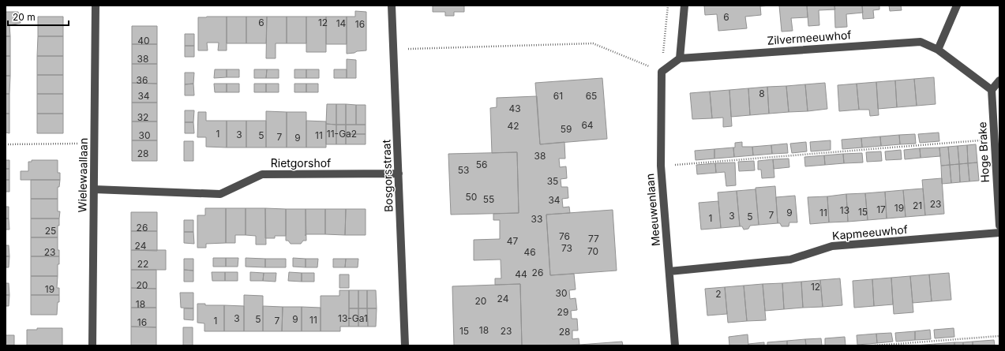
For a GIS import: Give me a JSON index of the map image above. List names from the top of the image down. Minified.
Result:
{"streets":{"street":["Zilvermeeuwhof","Hoge Brake","Rietgorshof","Wielewaallaan","Bosgorsstraat","Meeuwenlaan","Kapmeeuwhof"]},"crossings":[["Zilvermeeuwhof","Hoge Brake"],["Rietgorshof","Wielewaallaan"],["Rietgorshof","Bosgorsstraat"],["Meeuwenlaan","Kapmeeuwhof"]],"house_numbers":["6","6","12","14","16","40","38","36","8","34","61","65","43","32","64","42","59","1","11-Ga2","3","30","5","11","7","9","28","38","56","53","35","50","55","34","23","21","19","17","13","15","9","11","7","3","5","1","33","26","25","76","77","47","24","73","70","23","46","22","26","44","20","12","19","30","2","24","20","18","29","3","13-Ga1","5","9","11","1","7","16","18","15","23","28"],"scale_bar":"20 m"}
